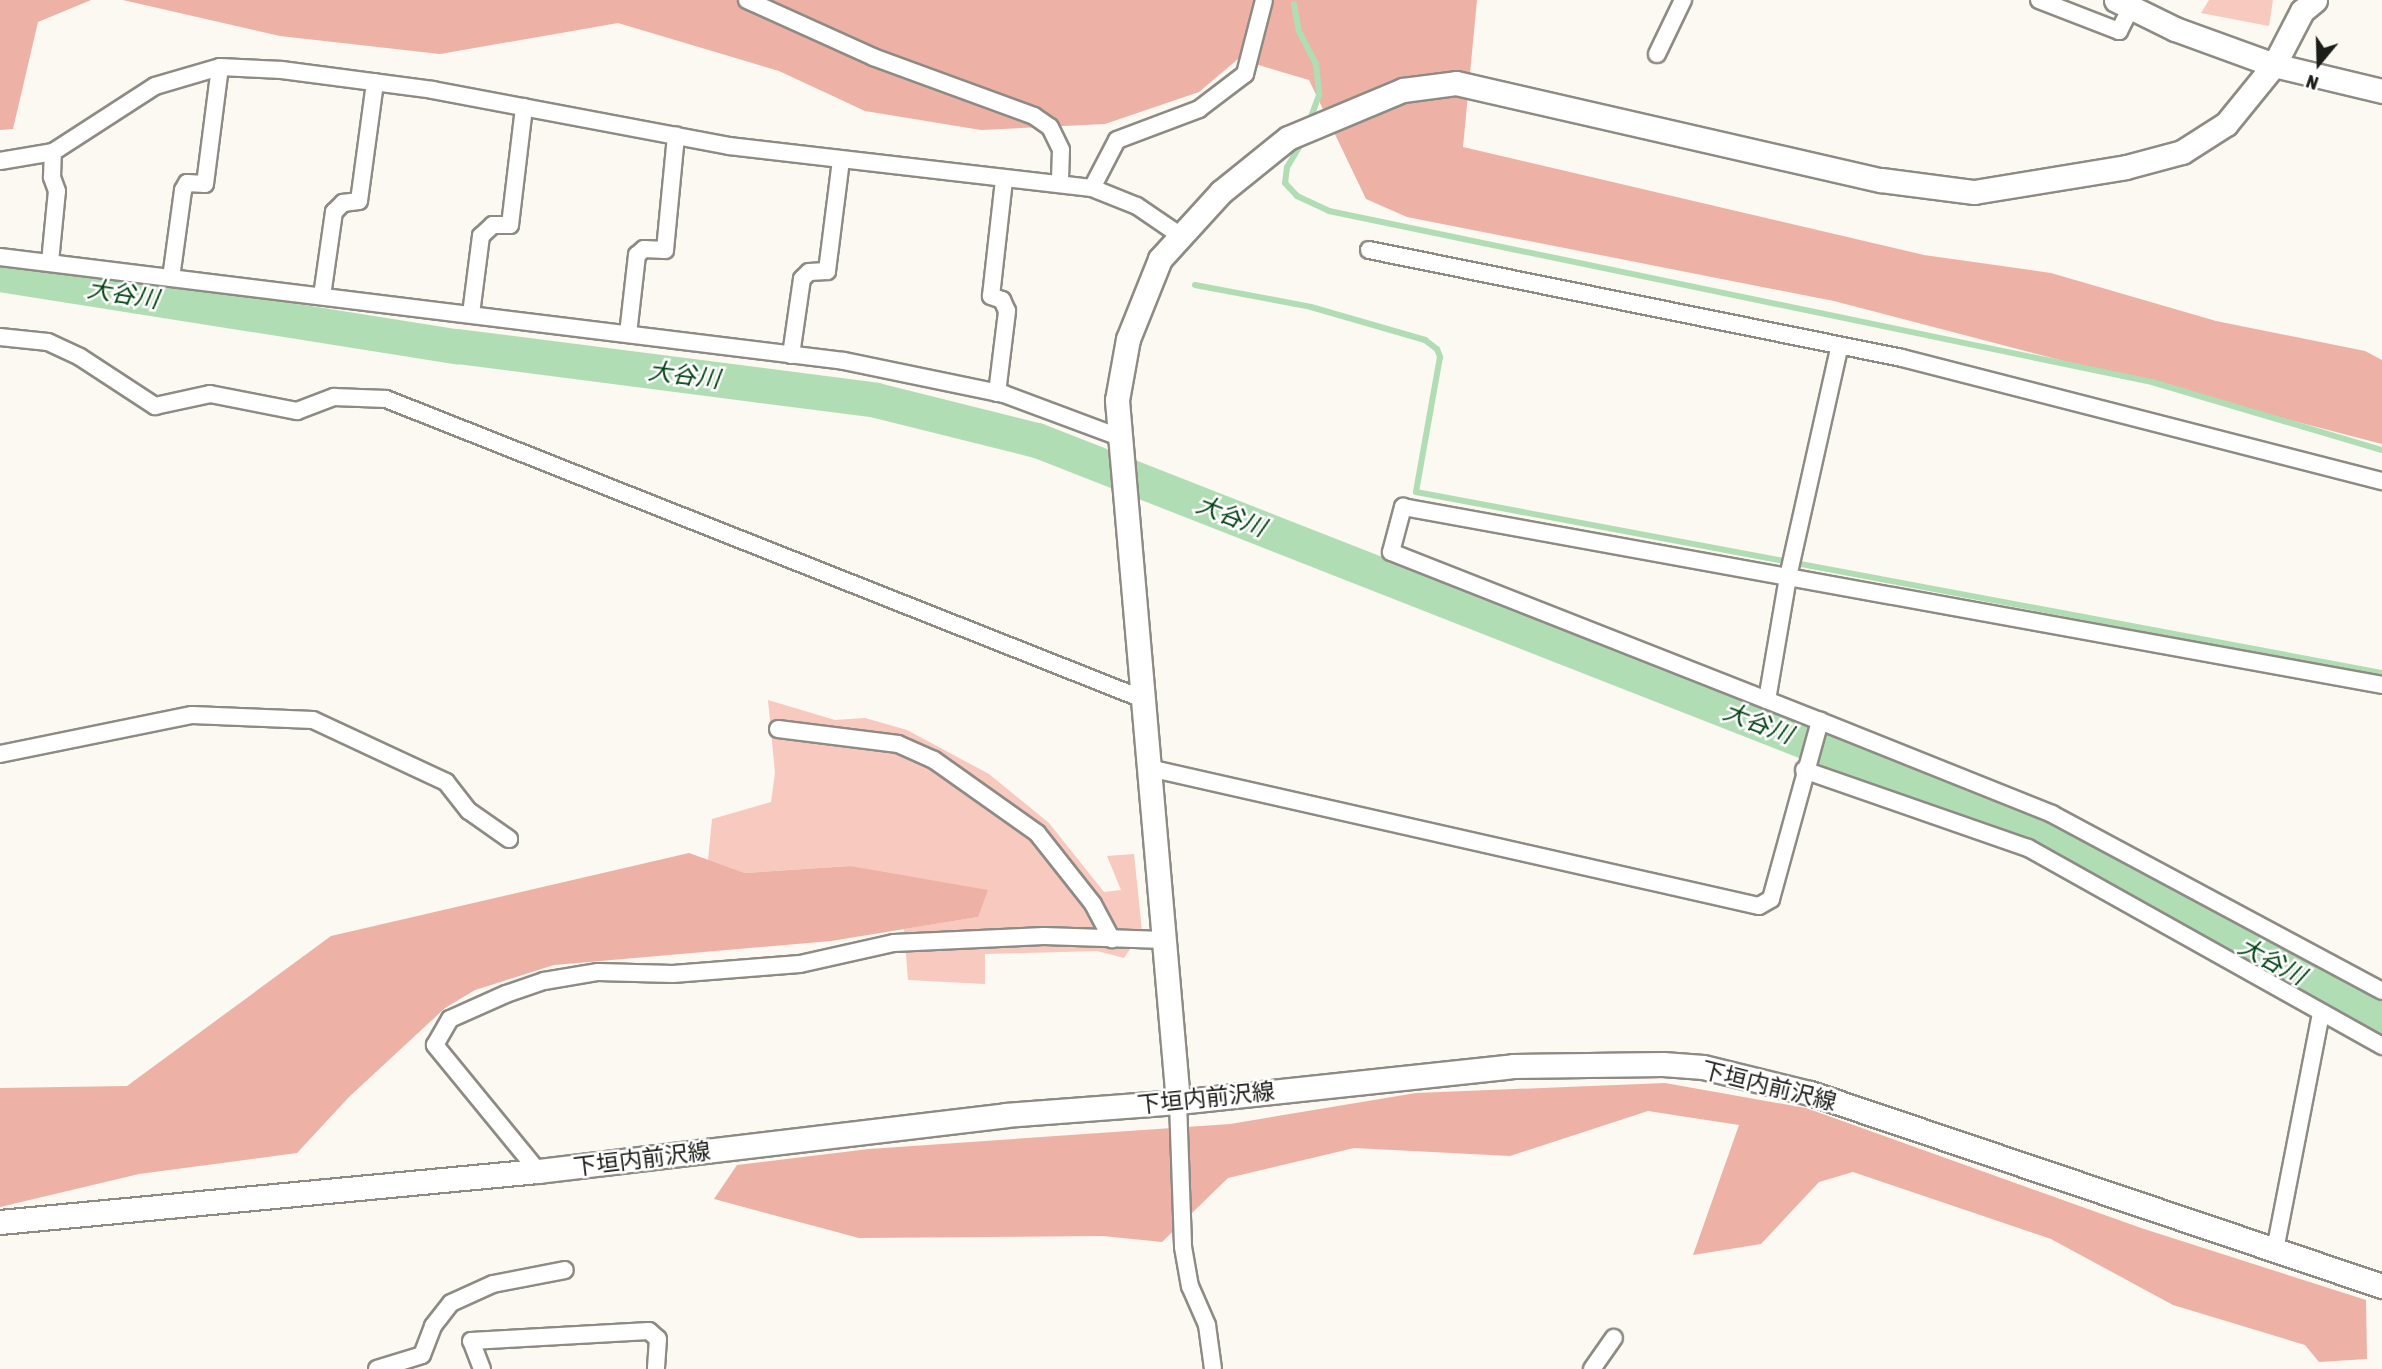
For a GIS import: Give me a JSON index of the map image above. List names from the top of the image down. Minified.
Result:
{"streets":{"main road":["下垣内前沢線"]},"water":["大谷川"],"north":"bottom"}
